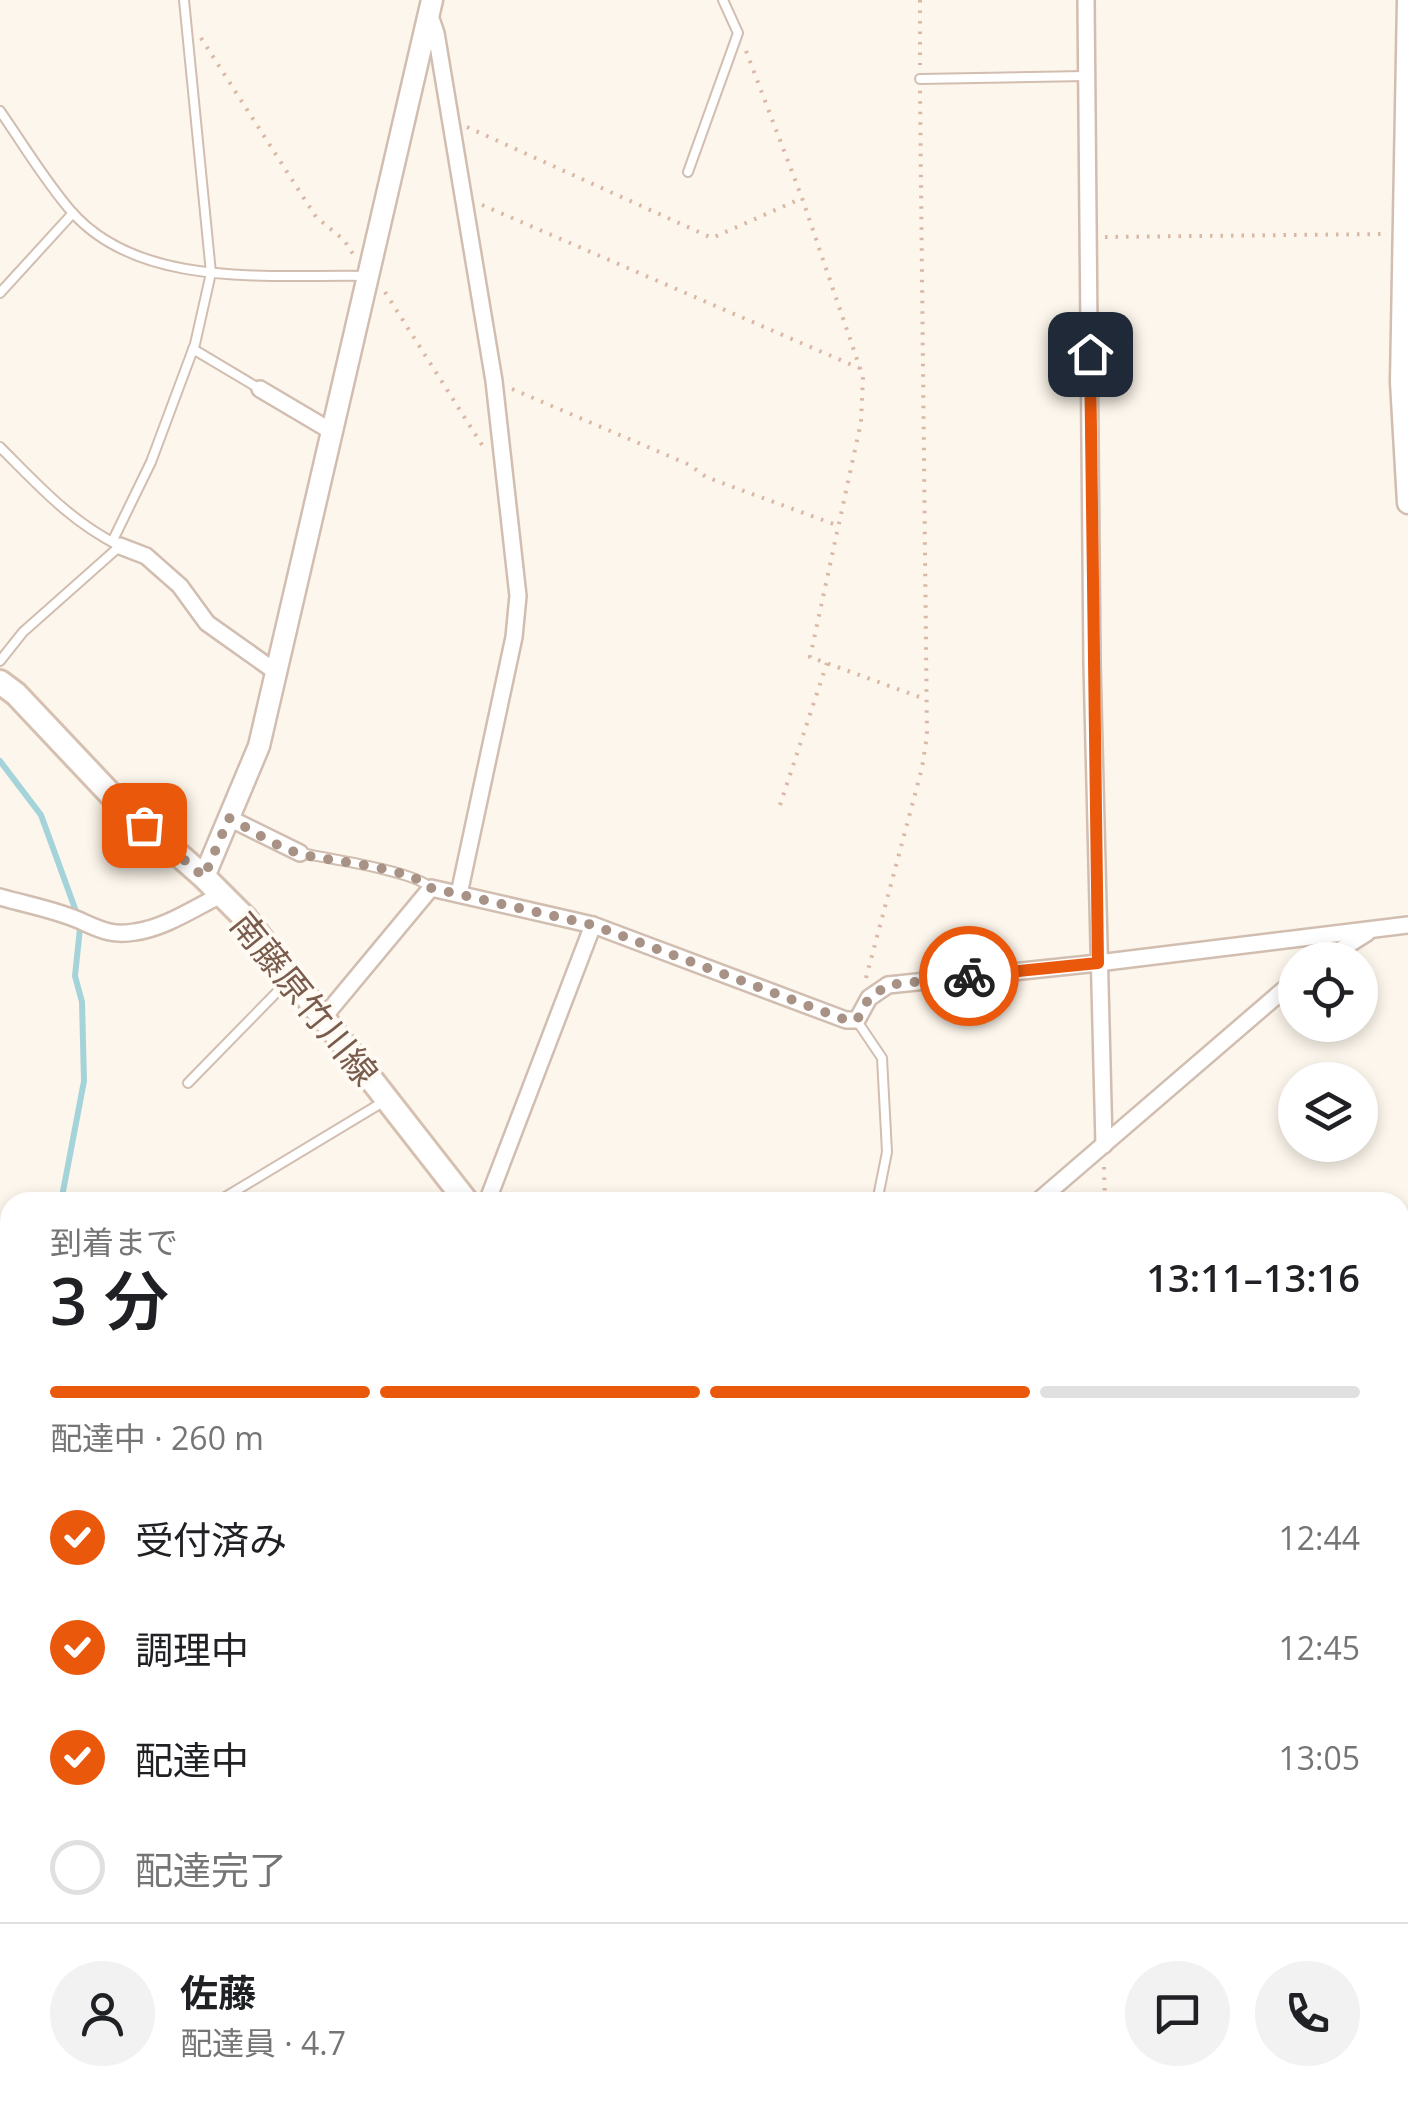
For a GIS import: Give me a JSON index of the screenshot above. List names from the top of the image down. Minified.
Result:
{"streets":{"main road":["南藤原竹川線"]},"page":{"heading":["3 分","到着まで","13:11–13:16"],"panel":["佐藤","配達員 · 4.7"],"bar":"配達中 · 260 m","list":[["受付済み","12:44"],["調理中","12:45"],["配達中","13:05"],"配達完了"]}}
